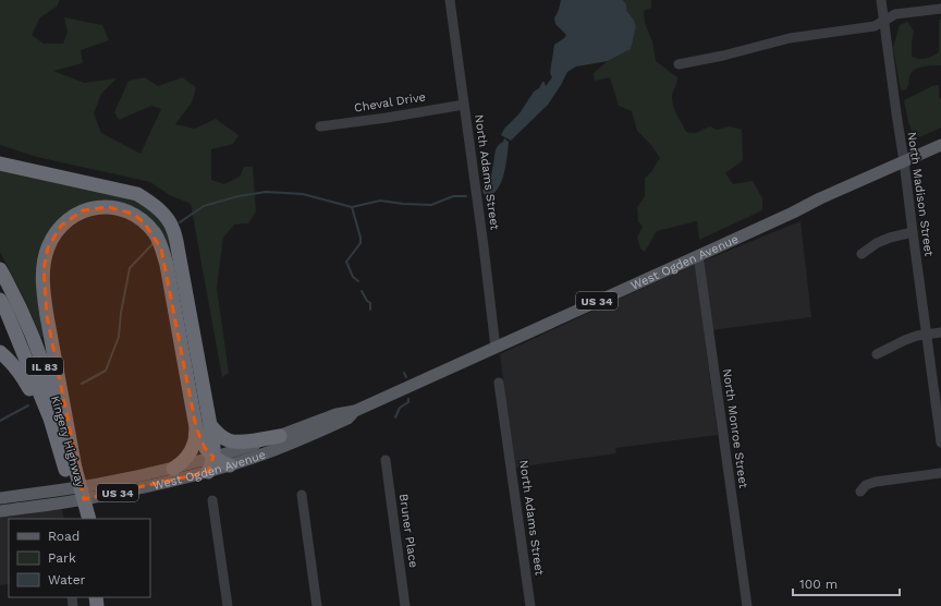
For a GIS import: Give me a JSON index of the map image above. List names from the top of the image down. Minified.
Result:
{"streets":{"highway":["IL 83","Kingery Highway"],"main road":["West Ogden Avenue","US 34"],"street":["Cheval Drive","North Adams Street","North Madison Street","North Monroe Street","Bruner Place"]},"crossings":[["Cheval Drive","North Adams Street"],["North Adams Street","West Ogden Avenue"],["North Madison Street","West Ogden Avenue"],["West Ogden Avenue","North Monroe Street"]],"legend":["Road","Park","Water"],"scale_bar":"100 m"}
